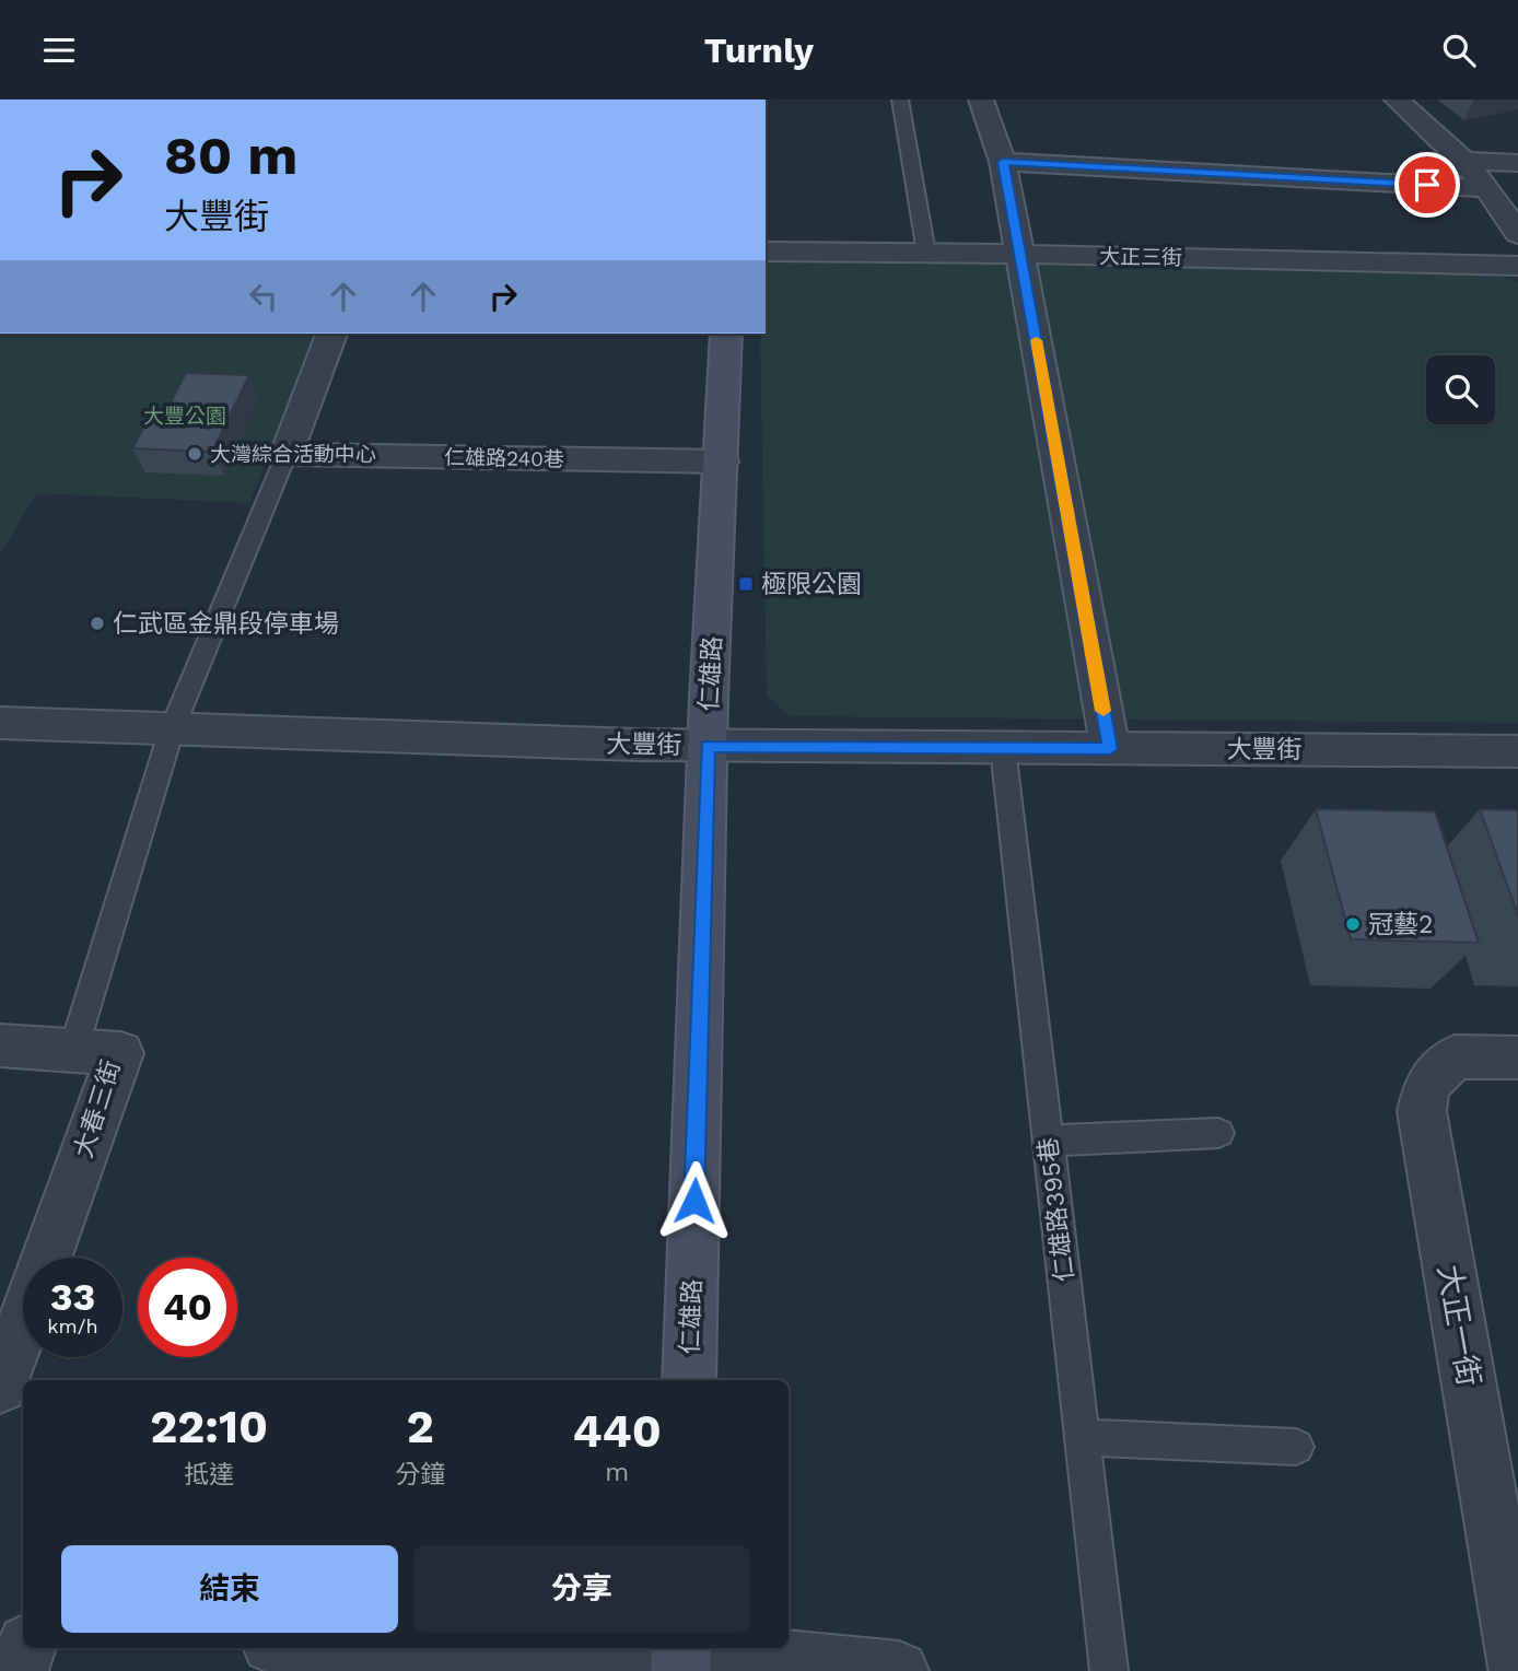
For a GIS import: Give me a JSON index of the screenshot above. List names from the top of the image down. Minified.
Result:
{"streets":{"street":["大正三街","仁雄路240巷","仁雄路","大豐街","大春三街","大正一街"],"lane":["仁雄路395巷"]},"crossings":[["仁雄路240巷","仁雄路"],["仁雄路","大豐街"],["大豐街","仁雄路395巷"]],"parks":["大豐公園"],"places":{"other":["大灣綜合活動中心","仁武區金鼎段停車場","冠藝2"],"transit":["極限公園"]},"page":{"header":"Turnly","turn":["80 m","大豐街"],"speed":"33 km/h","limit":"40","eta":["22:10","抵達","2","分鐘","440","m"],"buttons":["結束","分享"]}}
